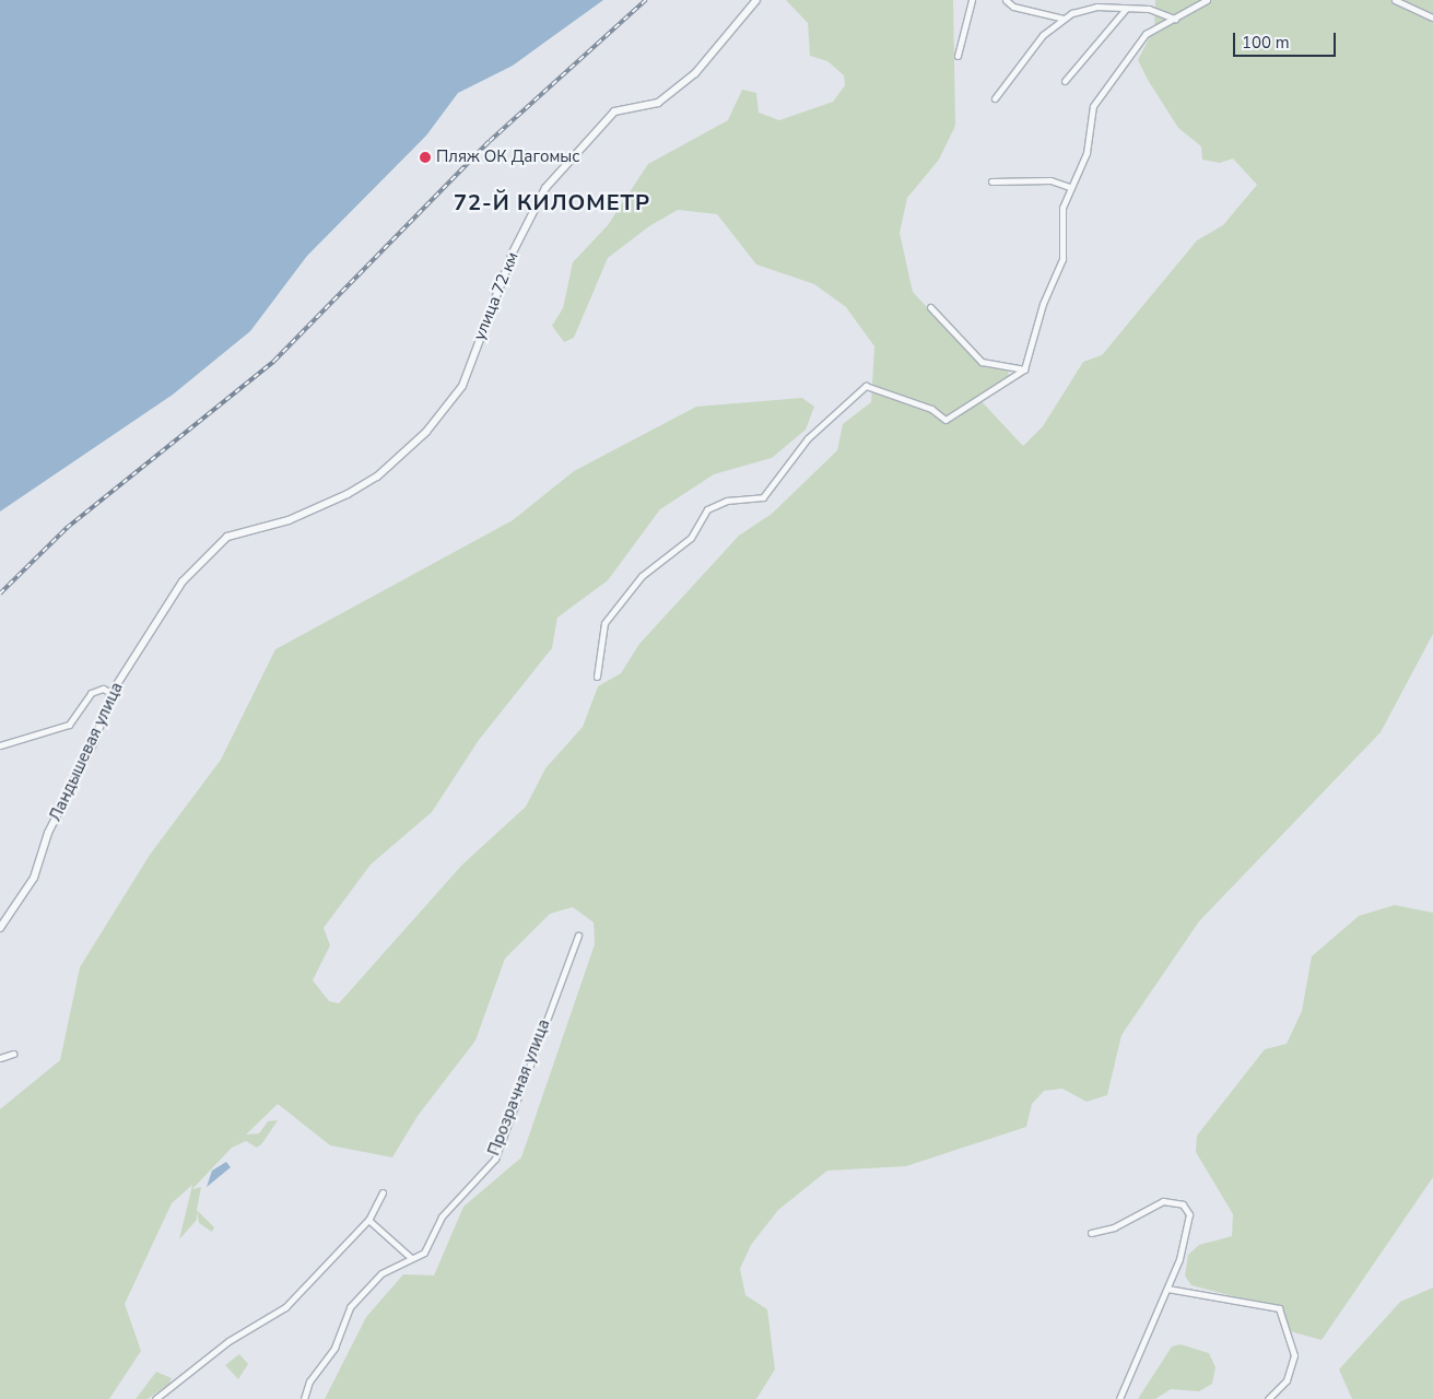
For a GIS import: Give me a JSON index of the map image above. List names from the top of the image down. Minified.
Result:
{"streets":{"street":["улица 72 км","Ландышевая улица","Прозрачная улица"]},"crossings":[["улица 72 км","Ландышевая улица"]],"districts":["72-Й КИЛОМЕТР"],"places":["Пляж ОК Дагомыс"],"scale_bar":"100 m"}
